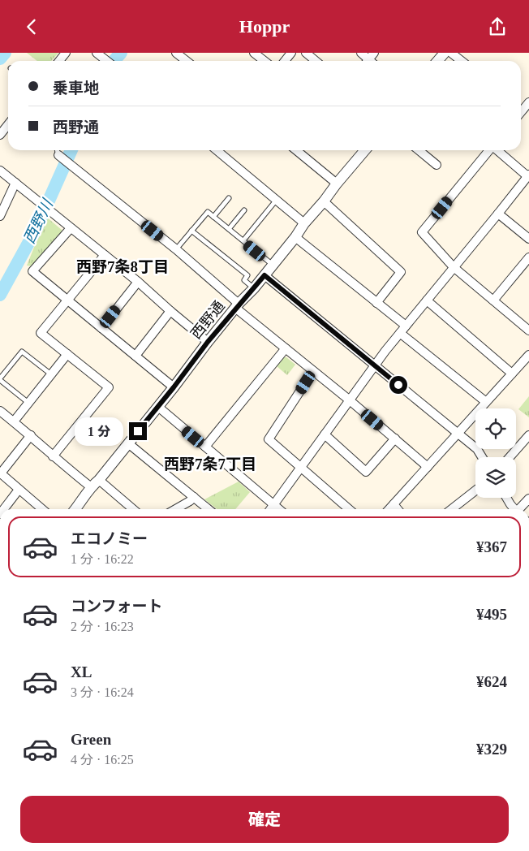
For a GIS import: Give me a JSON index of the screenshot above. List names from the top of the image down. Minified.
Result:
{"streets":{"street":["西野通"]},"districts":["西野7条8丁目","西野7条7丁目"],"water":["西野川"],"page":{"header":"Hoppr","banner":["乗車地","西野通"],"bubble":"1 分","list":[{"name":"エコノミー","note":"1 分 · 16:22","value":"¥367"},{"name":"コンフォート","note":"2 分 · 16:23","value":"¥495"},{"name":"XL","note":"3 分 · 16:24","value":"¥624"},{"name":"Green","note":"4 分 · 16:25","value":"¥329"}],"buttons":"確定"}}
